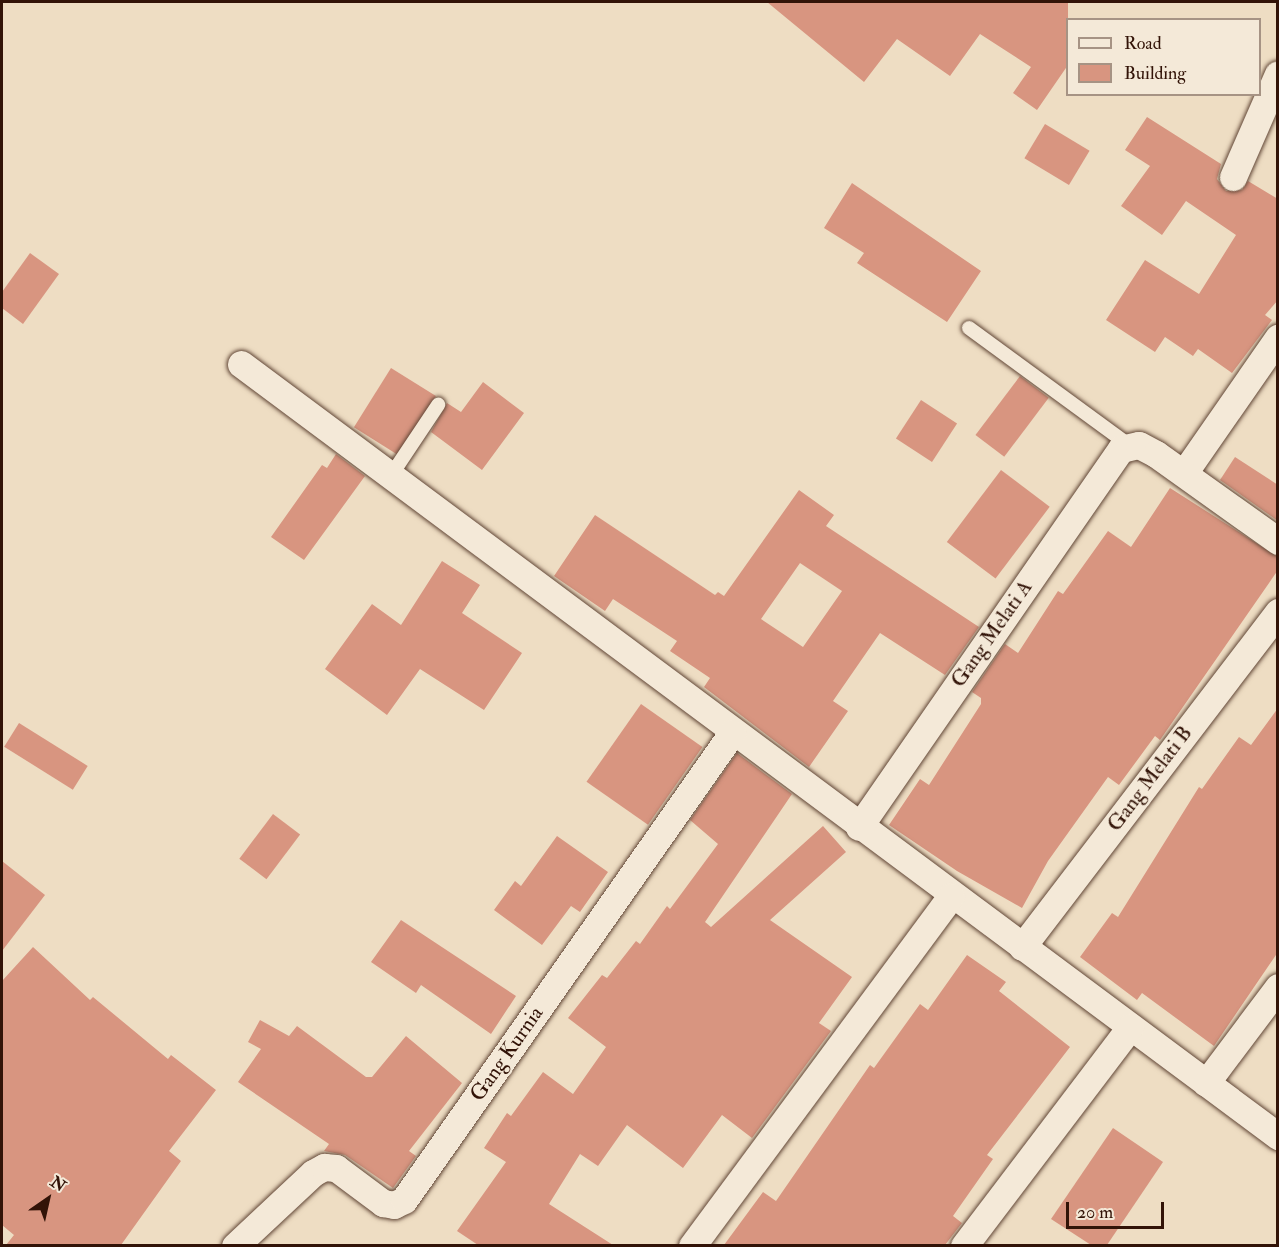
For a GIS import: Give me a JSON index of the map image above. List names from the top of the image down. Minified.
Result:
{"streets":{"street":["Gang Melati A","Gang Melati B","Gang Kurnia"]},"legend":["Road","Building"],"scale_bar":"20 m","north":"top right"}
